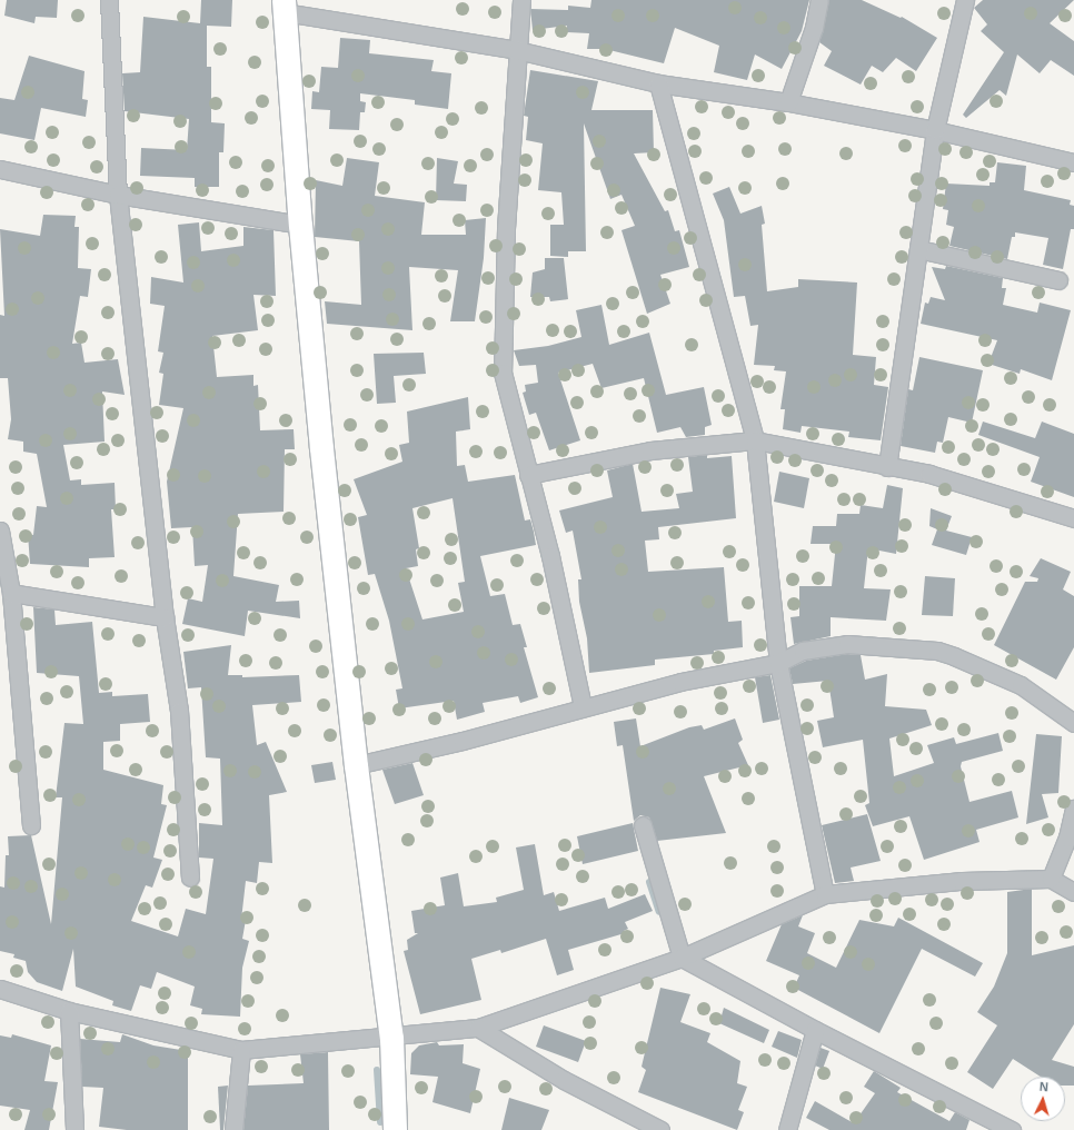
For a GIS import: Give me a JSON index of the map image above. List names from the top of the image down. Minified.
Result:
{"north":"top"}
